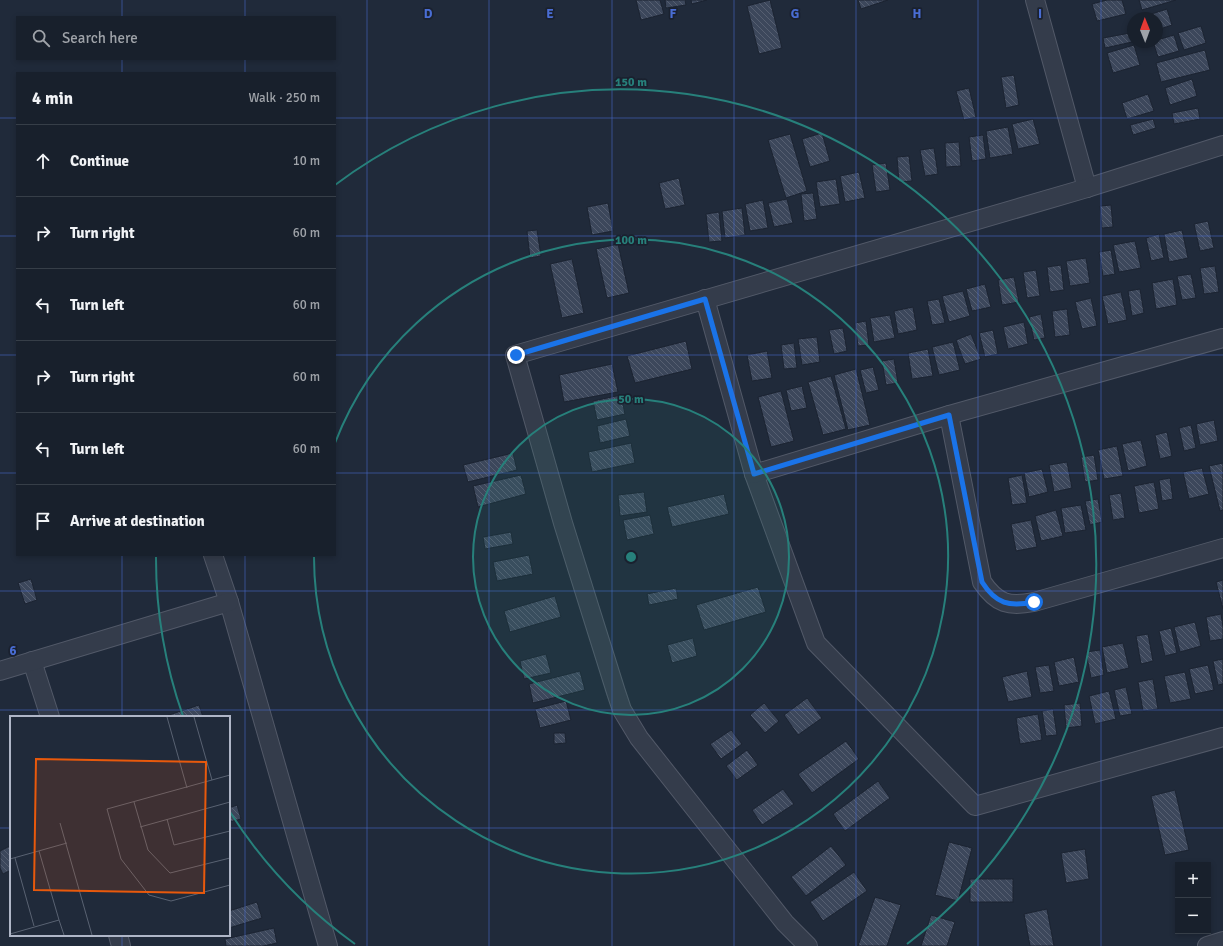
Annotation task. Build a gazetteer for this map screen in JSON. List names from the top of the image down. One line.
{"north":"top","page":{"search":"Search here","heading":["4 min","Walk · 250 m"],"list":[["Continue","10 m"],["Turn right","60 m"],["Turn left","60 m"],["Turn right","60 m"],["Turn left","60 m"],"Arrive at destination"],"map_buttons":["+","−"]},"grid":{"columns":["D","E","F","G","H","I"],"rows":["6"]},"rings":["150 m","100 m","50 m"]}
